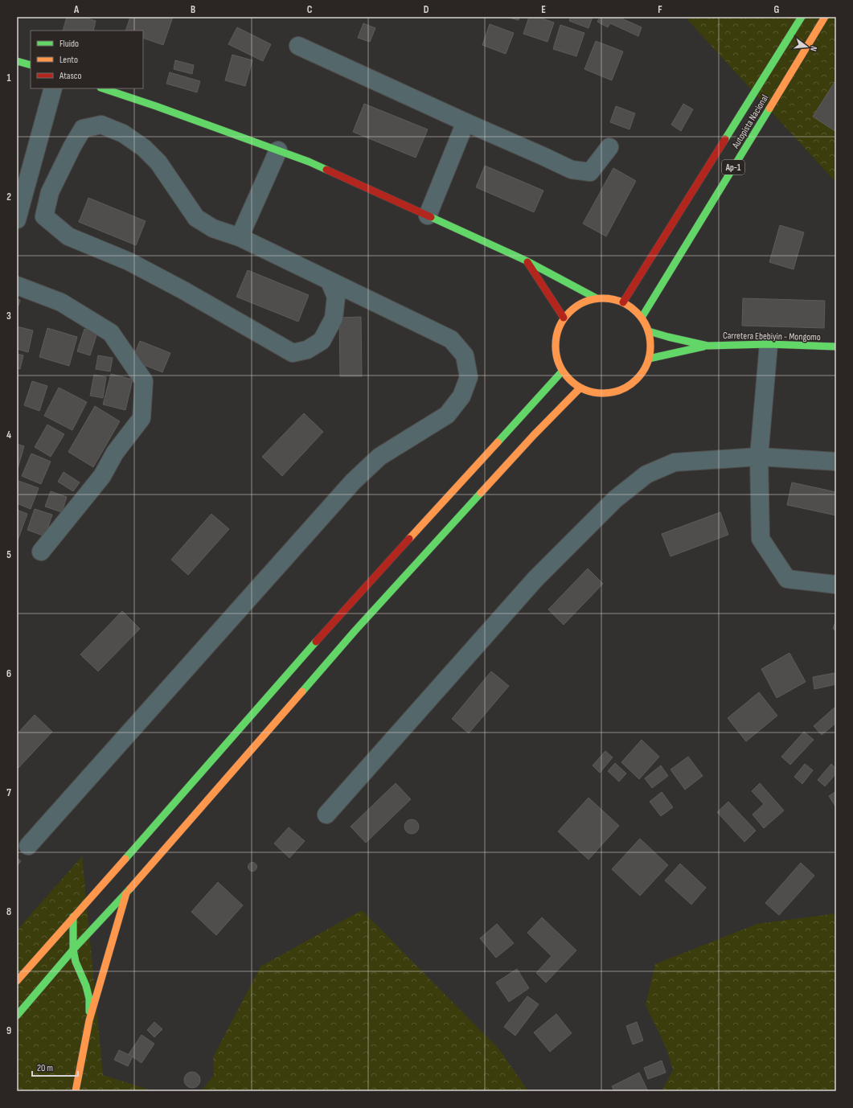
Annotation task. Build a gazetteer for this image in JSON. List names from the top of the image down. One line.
{"streets":{"main road":["Autopista Nacional","Ap-1","Carretera Ebebiyin - Mongomo"]},"crossings":[["Autopista Nacional","Carretera Ebebiyin - Mongomo"]],"legend":["Fluido","Lento","Atasco"],"scale_bar":"20 m","north":"right","grid":{"columns":["A","B","C","D","E","F","G"],"rows":["1","2","3","4","5","6","7","8","9"]}}
